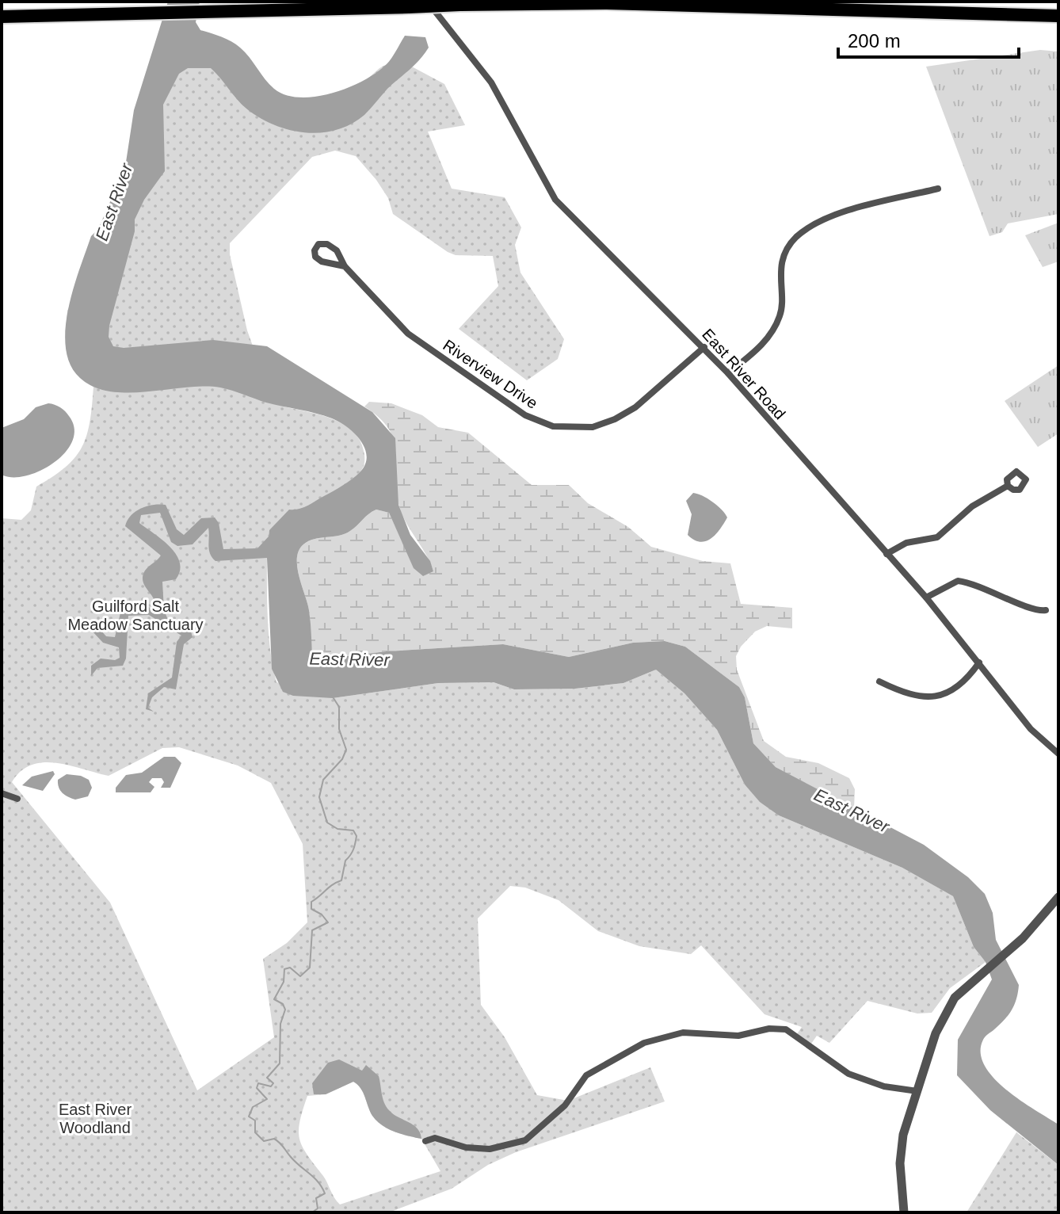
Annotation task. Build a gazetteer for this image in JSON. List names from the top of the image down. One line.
{"streets":{"street":["Riverview Drive","East River Road"]},"crossings":[["Riverview Drive","East River Road"]],"water":["East River"],"parks":["Guilford Salt Meadow Sanctuary","East River Woodland"],"scale_bar":"200 m"}
